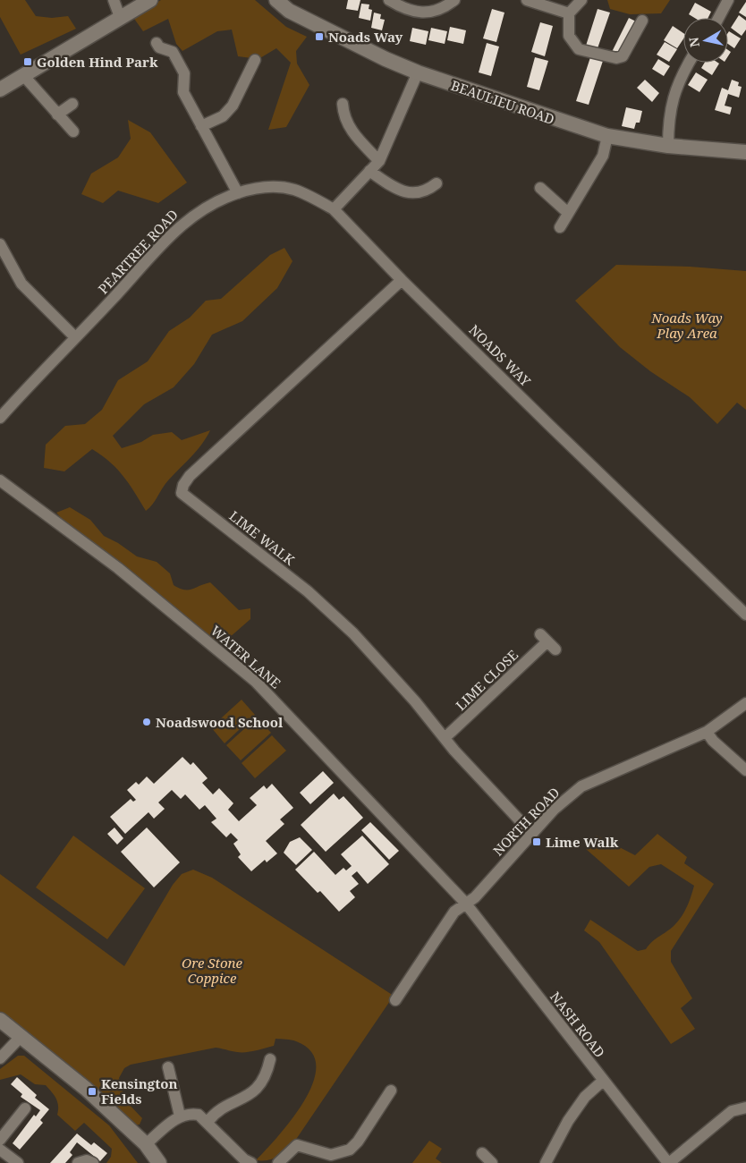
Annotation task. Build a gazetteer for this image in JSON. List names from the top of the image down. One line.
{"streets":{"street":["BEAULIEU ROAD","PEARTREE ROAD","NOADS WAY","LIME WALK","WATER LANE","LIME CLOSE","NORTH ROAD","NASH ROAD"]},"crossings":[["PEARTREE ROAD","NOADS WAY"],["NOADS WAY","LIME WALK"],["LIME WALK","LIME CLOSE"],["LIME WALK","NORTH ROAD"],["WATER LANE","NORTH ROAD"],["WATER LANE","NASH ROAD"],["NORTH ROAD","NASH ROAD"]],"parks":["Noads Way Play Area","Ore Stone Coppice"],"places":{"transit":["Noads Way","Golden Hind Park","Lime Walk","Kensington Fields"],"other":["Noadswood School"]},"north":"left"}
